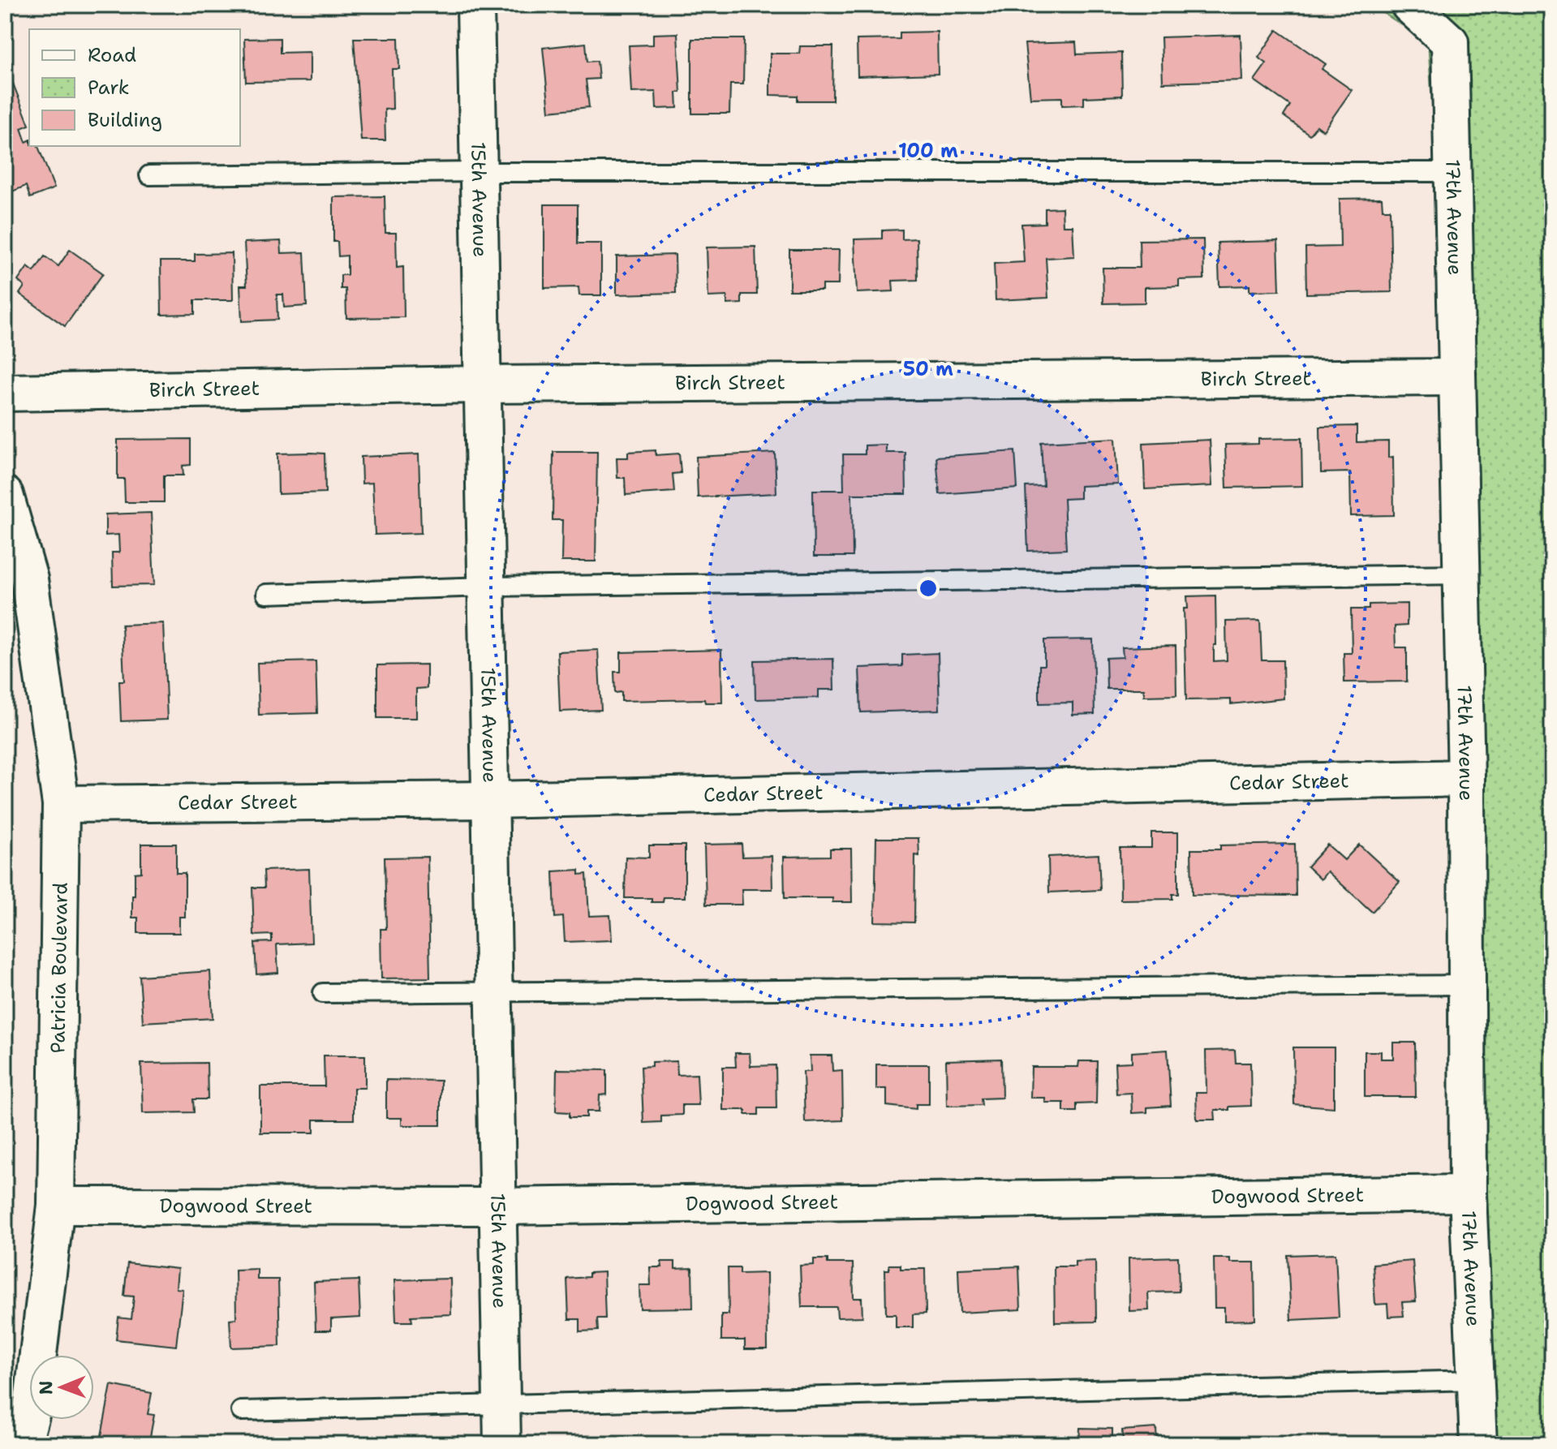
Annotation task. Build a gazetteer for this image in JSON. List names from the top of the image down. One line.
{"streets":{"street":["15th Avenue","17th Avenue","Birch Street","Cedar Street","Patricia Boulevard","Dogwood Street"]},"crossings":[["15th Avenue","Birch Street"],["15th Avenue","Cedar Street"],["15th Avenue","Dogwood Street"],["17th Avenue","Birch Street"],["17th Avenue","Cedar Street"],["17th Avenue","Dogwood Street"],["Cedar Street","Patricia Boulevard"],["Patricia Boulevard","Dogwood Street"]],"legend":["Road","Park","Building"],"north":"left","rings":["100 m","50 m"]}
